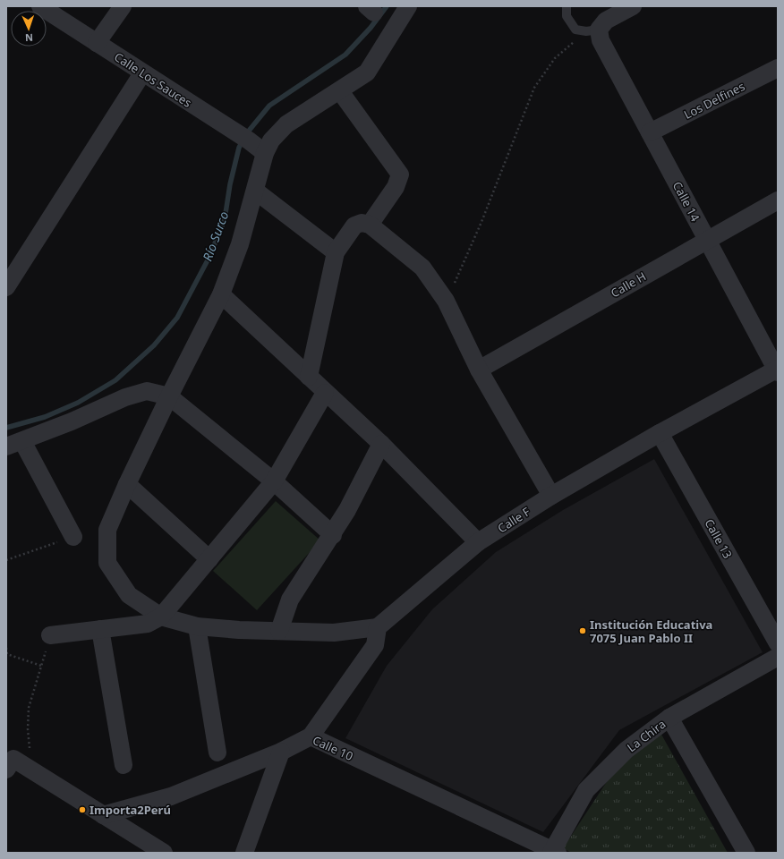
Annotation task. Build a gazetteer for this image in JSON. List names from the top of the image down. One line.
{"streets":{"street":["Calle Los Sauces","Los Delfines","Calle 14","Calle H","Calle F","Calle 13","La Chira","Calle 10"]},"crossings":[["Los Delfines","Calle 14"],["Calle 14","Calle H"],["Calle 14","Calle F"],["Calle F","Calle 13"],["La Chira","Calle 10"]],"water":["Río Surco"],"places":["Institución Educativa 7075 Juan Pablo II","Importa2Perú"],"north":"bottom"}
